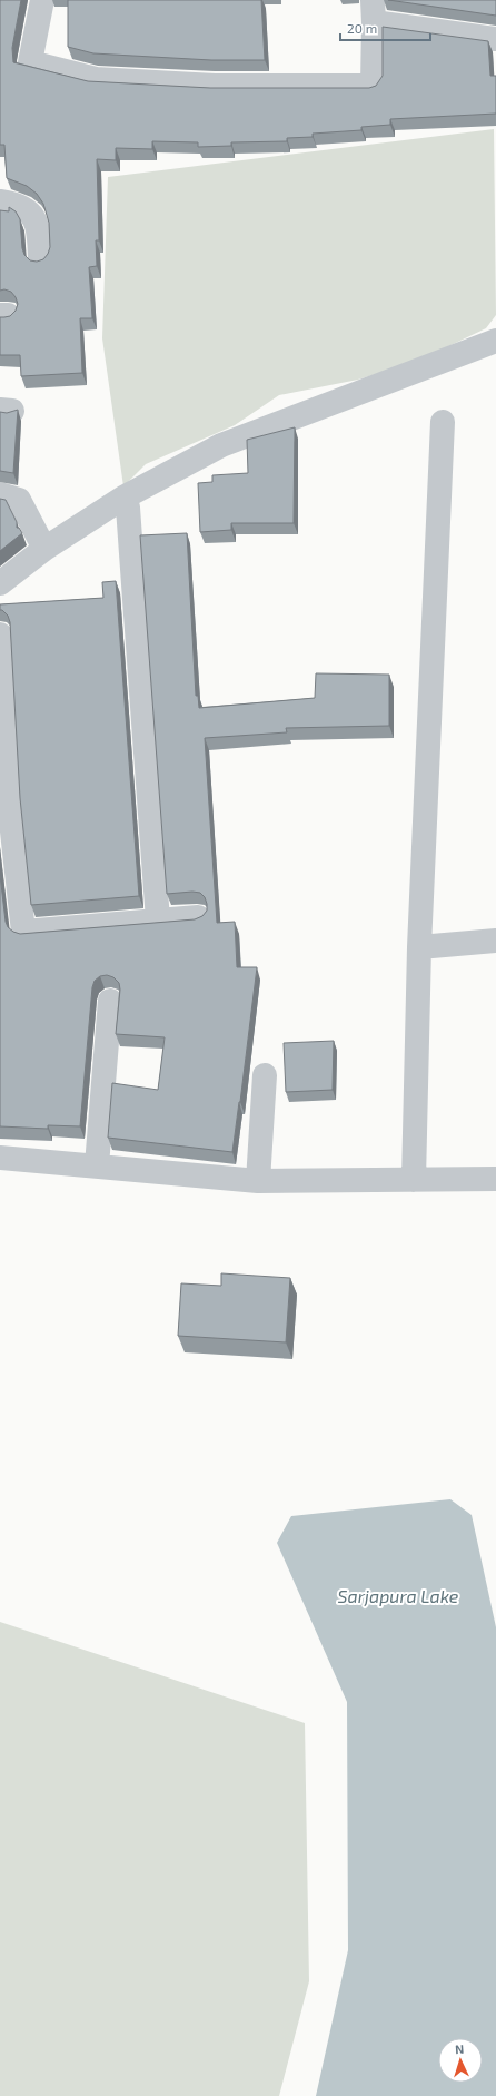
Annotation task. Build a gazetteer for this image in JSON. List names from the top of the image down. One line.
{"water":["Sarjapura Lake"],"scale_bar":"20 m","north":"top"}
